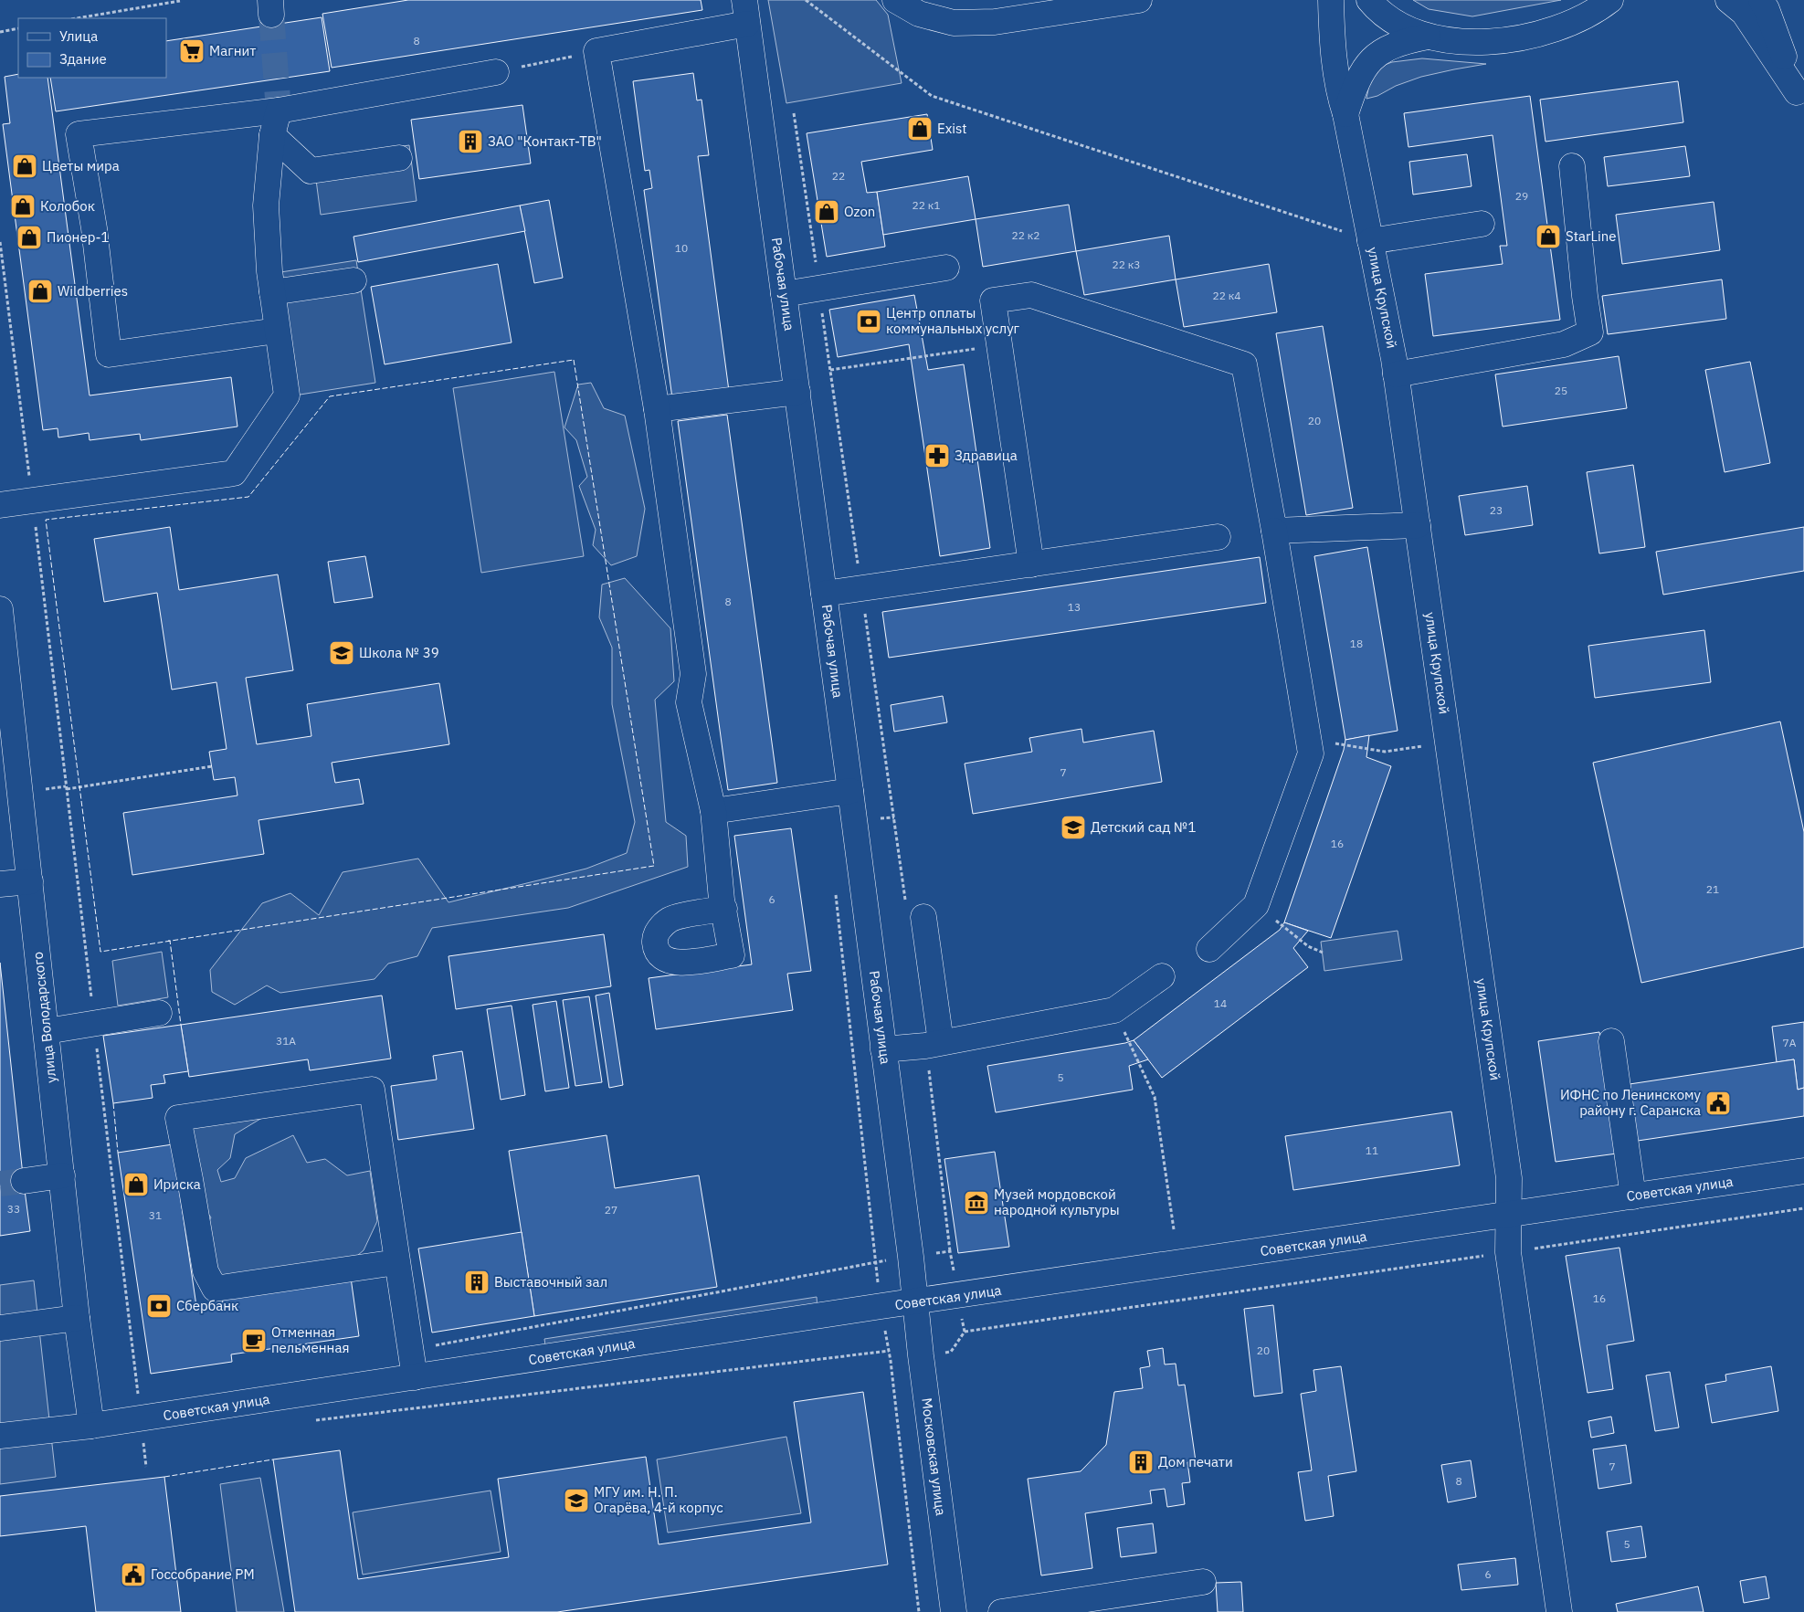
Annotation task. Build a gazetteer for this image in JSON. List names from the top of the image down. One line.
{"streets":{"street":["Рабочая улица","улица Крупской","улица Володарского","Советская улица","Московская улица"]},"crossings":[["Рабочая улица","Советская улица"],["Рабочая улица","Московская улица"],["улица Крупской","Советская улица"],["улица Володарского","Советская улица"],["Советская улица","Московская улица"]],"places":{"supermarket":["Магнит"],"shop":["Exist","Цветы мира","Колобок","Ozon","StarLine","Пионер-1","Wildberries","Ириска"],"building":["ЗАО \"Контакт-ТВ\"","Выставочный зал","Дом печати"],"bank":["Центр оплаты коммунальных услуг","Сбербанк"],"pharmacy":["Здравица"],"school or university":["Школа № 39","Детский сад №1","МГУ им. Н. П. Огарёва, 4-й корпус"],"public building":["ИФНС по Ленинскому району г. Саранска","Госсобрание РМ"],"museum":["Музей мордовской народной культуры"],"cafe":["Отменная пельменная"]},"house_numbers":["8","22","29","22 к1","22 к2","10","22 к3","22 к4","25","20","23","8","13","18","7","16","21","6","14","31А","7А","5","11","33","27","31","16","20","7","8","5","6"],"legend":["Улица","Здание"]}
